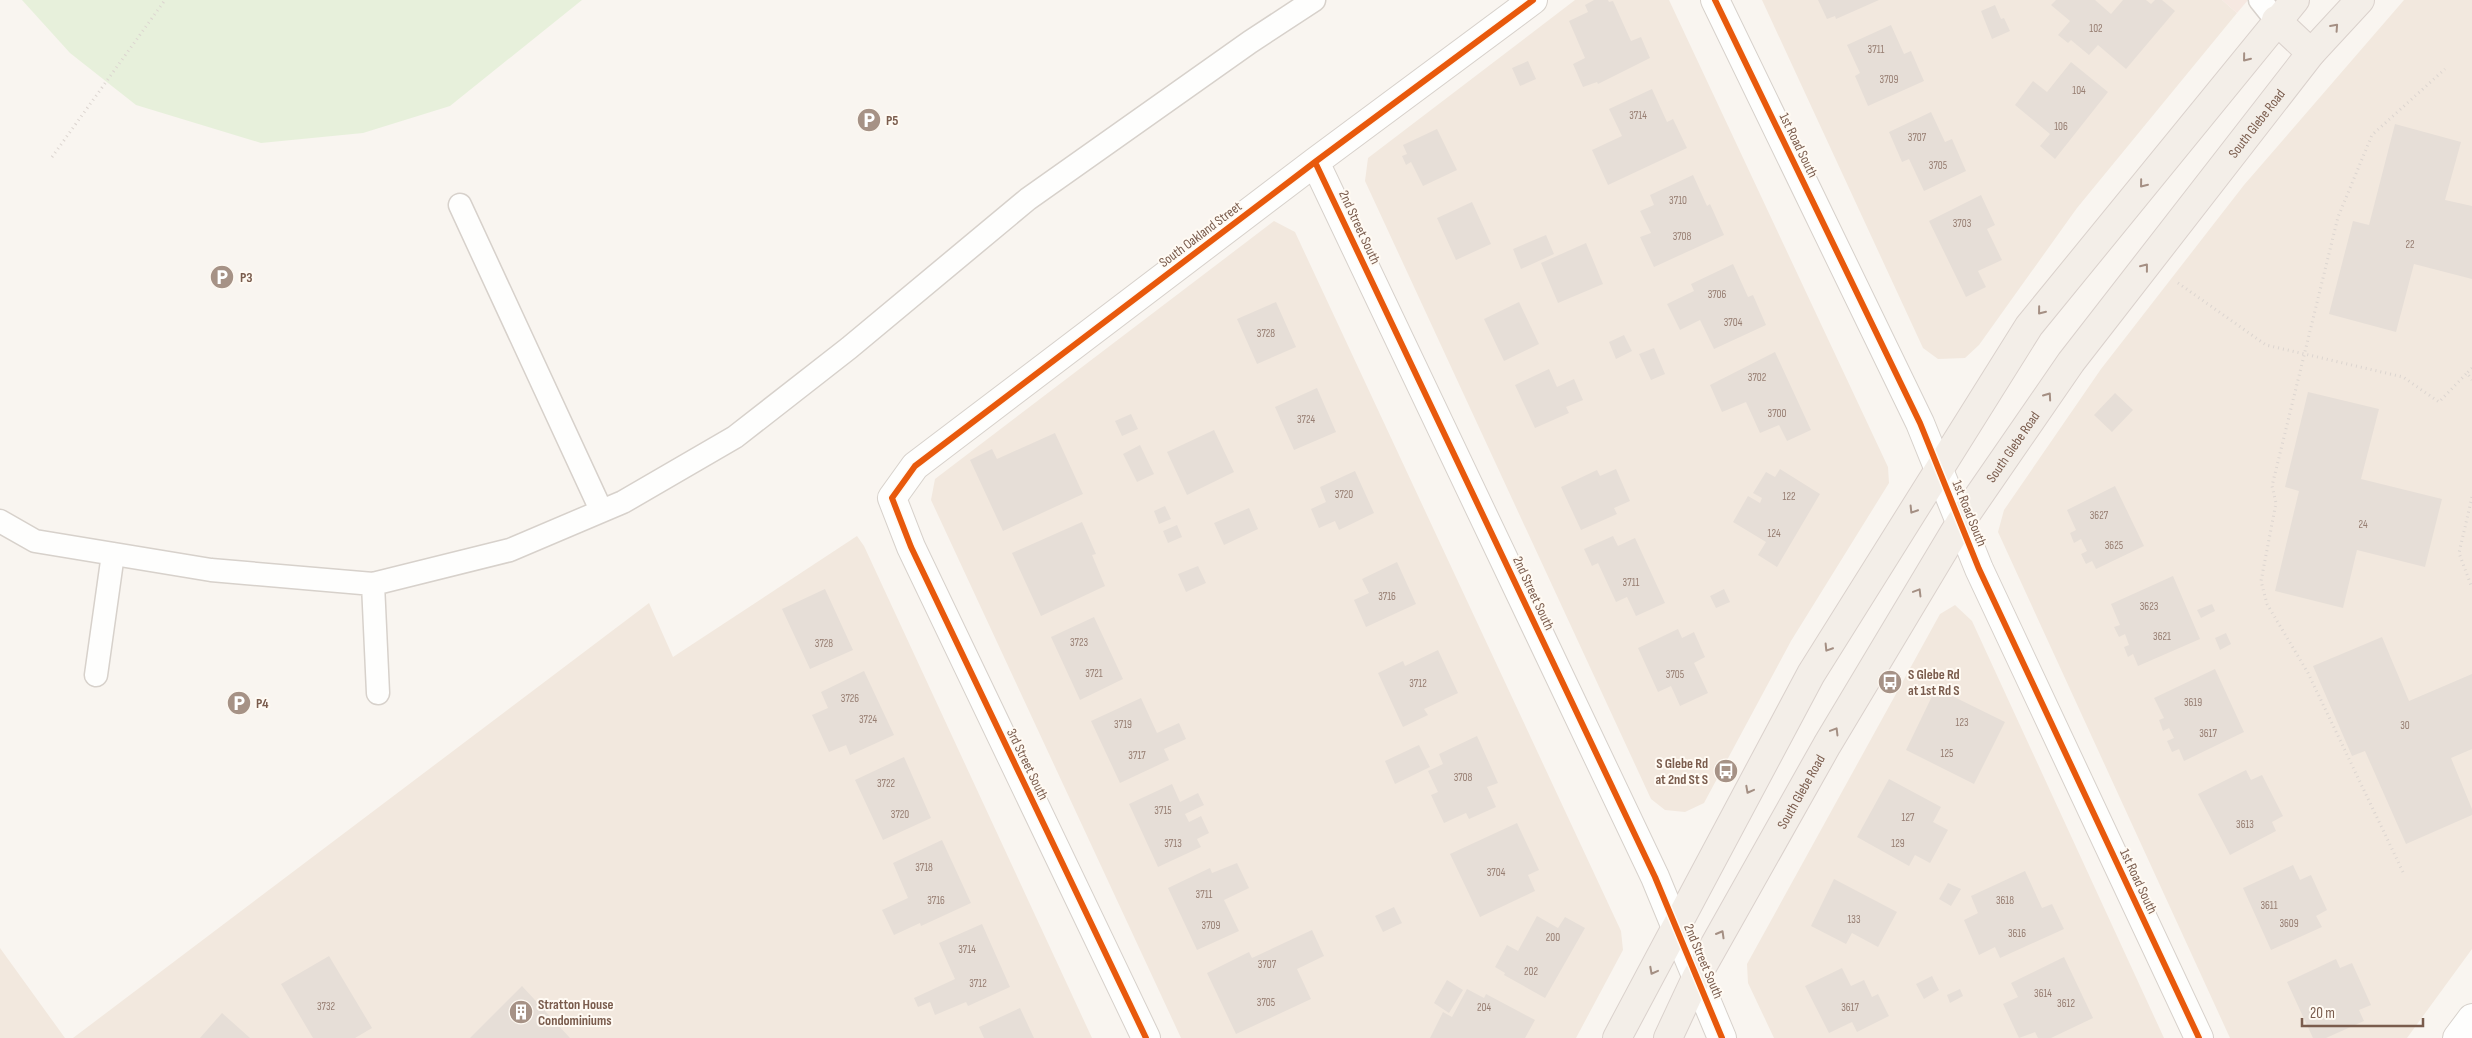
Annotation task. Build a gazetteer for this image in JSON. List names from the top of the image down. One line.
{"streets":{"main road":["South Glebe Road"],"street":["1st Road South","2nd Street South","South Oakland Street","3rd Street South"]},"crossings":[["South Glebe Road","1st Road South"],["South Glebe Road","2nd Street South"],["2nd Street South","South Oakland Street"],["South Oakland Street","3rd Street South"]],"places":{"parking":["P5","P3","P4"],"bus stop":["S Glebe Rd at 1st Rd S","S Glebe Rd at 2nd St S"],"building":["Stratton House Condominiums"]},"house_numbers":["102","3711","3709","104","3714","106","3707","3705","3710","3703","3708","22","3706","3704","3728","3702","3700","3724","3720","122","3627","24","124","3625","3711","3716","3623","3621","3723","3728","3721","3705","3712","3726","3619","3724","123","3719","30","3617","125","3717","3708","3722","3715","3720","127","3613","3713","129","3718","3704","3711","3716","3618","3611","133","3609","3709","3616","200","3714","3707","202","3712","3614","3705","3612","3732","204","3617"],"scale_bar":"20 m"}
